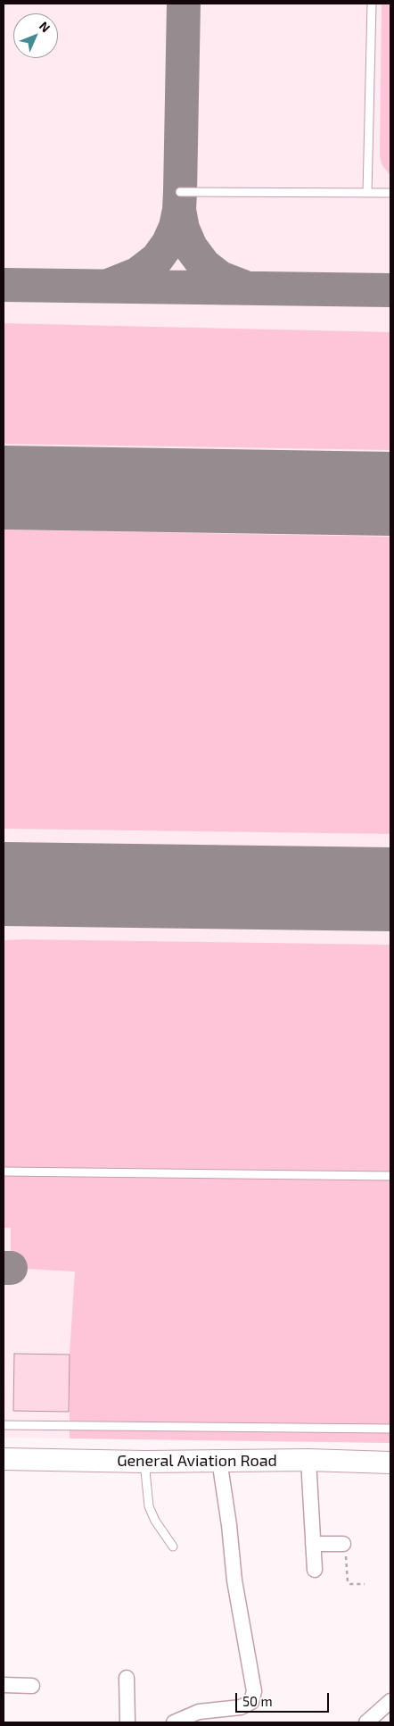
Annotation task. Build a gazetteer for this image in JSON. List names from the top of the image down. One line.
{"streets":{"main road":["General Aviation Road"]},"scale_bar":"50 m","north":"top right"}
